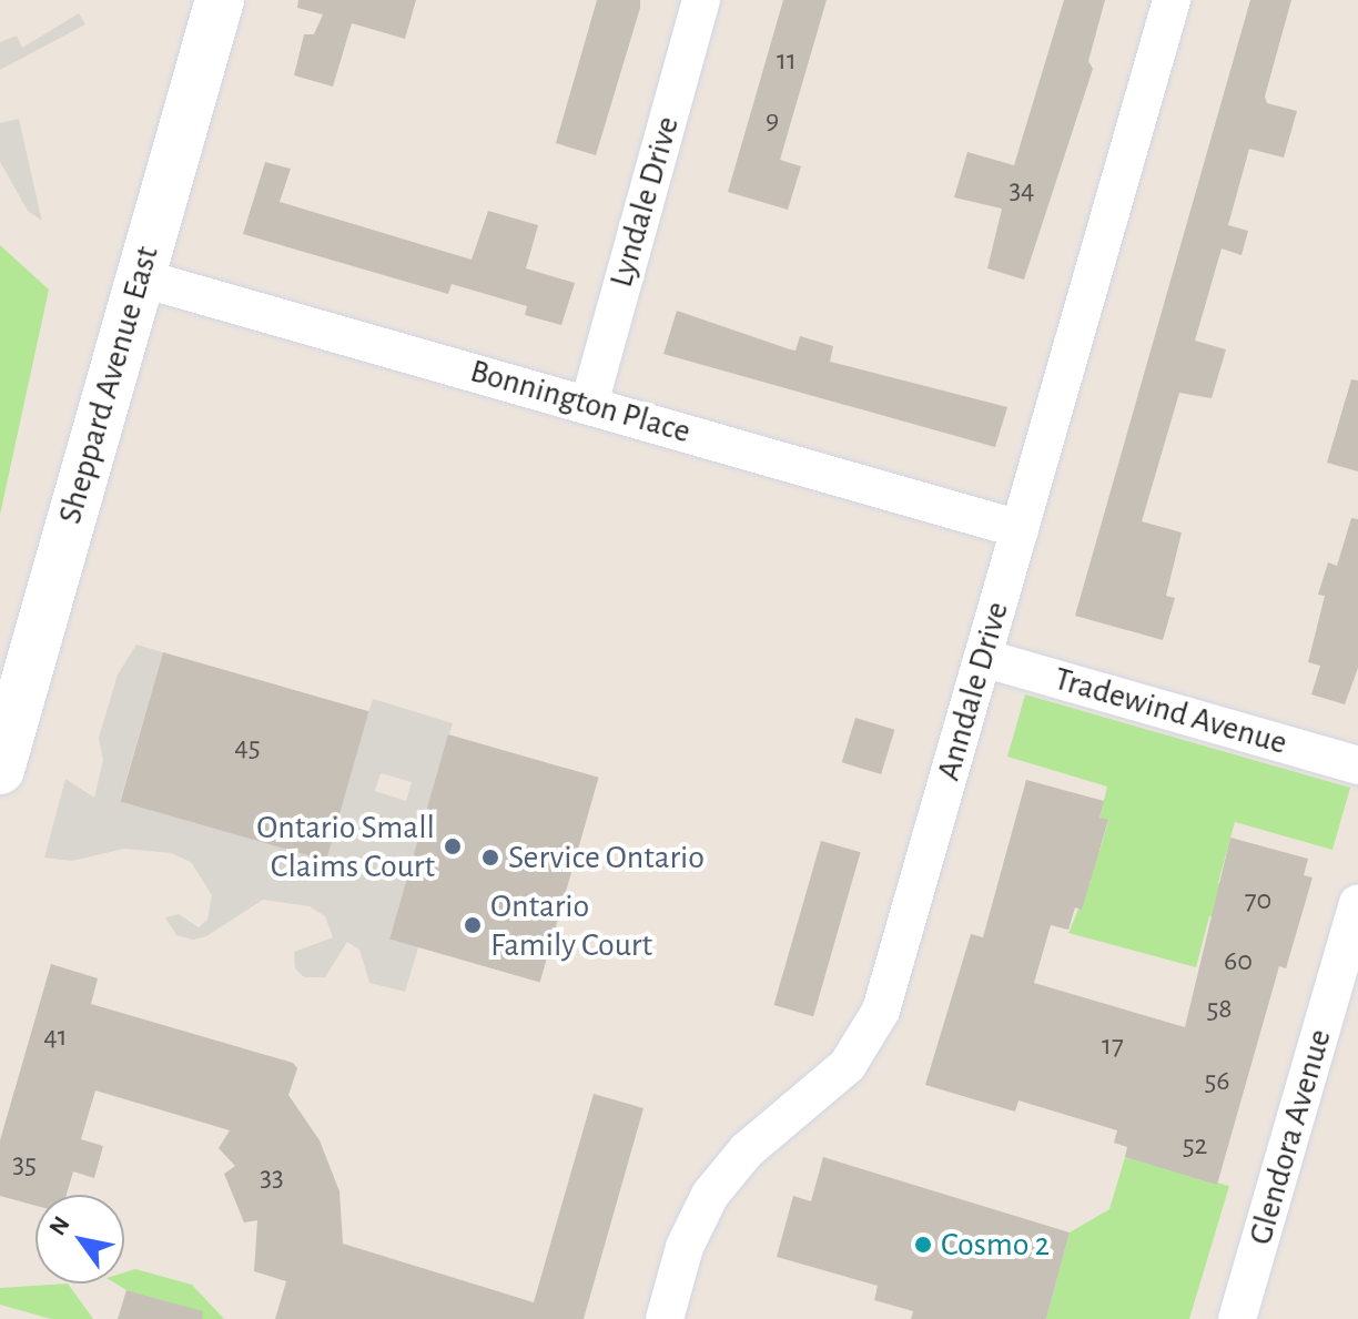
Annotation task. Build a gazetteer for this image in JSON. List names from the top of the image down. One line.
{"streets":{"main road":["Sheppard Avenue East"],"street":["Lyndale Drive","Bonnington Place","Anndale Drive","Tradewind Avenue","Glendora Avenue"]},"crossings":[["Lyndale Drive","Bonnington Place"],["Sheppard Avenue East","Bonnington Place"],["Bonnington Place","Anndale Drive"],["Anndale Drive","Tradewind Avenue"]],"places":["Ontario Small Claims Court","Service Ontario","Ontario Family Court","Cosmo 2"],"house_numbers":["11","9","34","45","70","60","58","41","17","56","52","35","33"],"north":"top left"}
